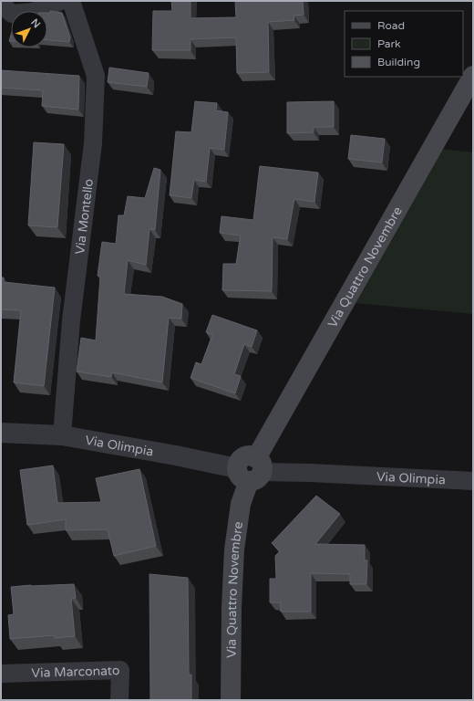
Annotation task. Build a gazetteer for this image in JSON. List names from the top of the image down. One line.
{"streets":{"main road":["Via Quattro Novembre"],"street":["Via Montello","Via Olimpia","Via Marconato"]},"crossings":[["Via Montello","Via Olimpia"],["Via Quattro Novembre","Via Olimpia"]],"legend":["Road","Park","Building"],"north":"top right"}
